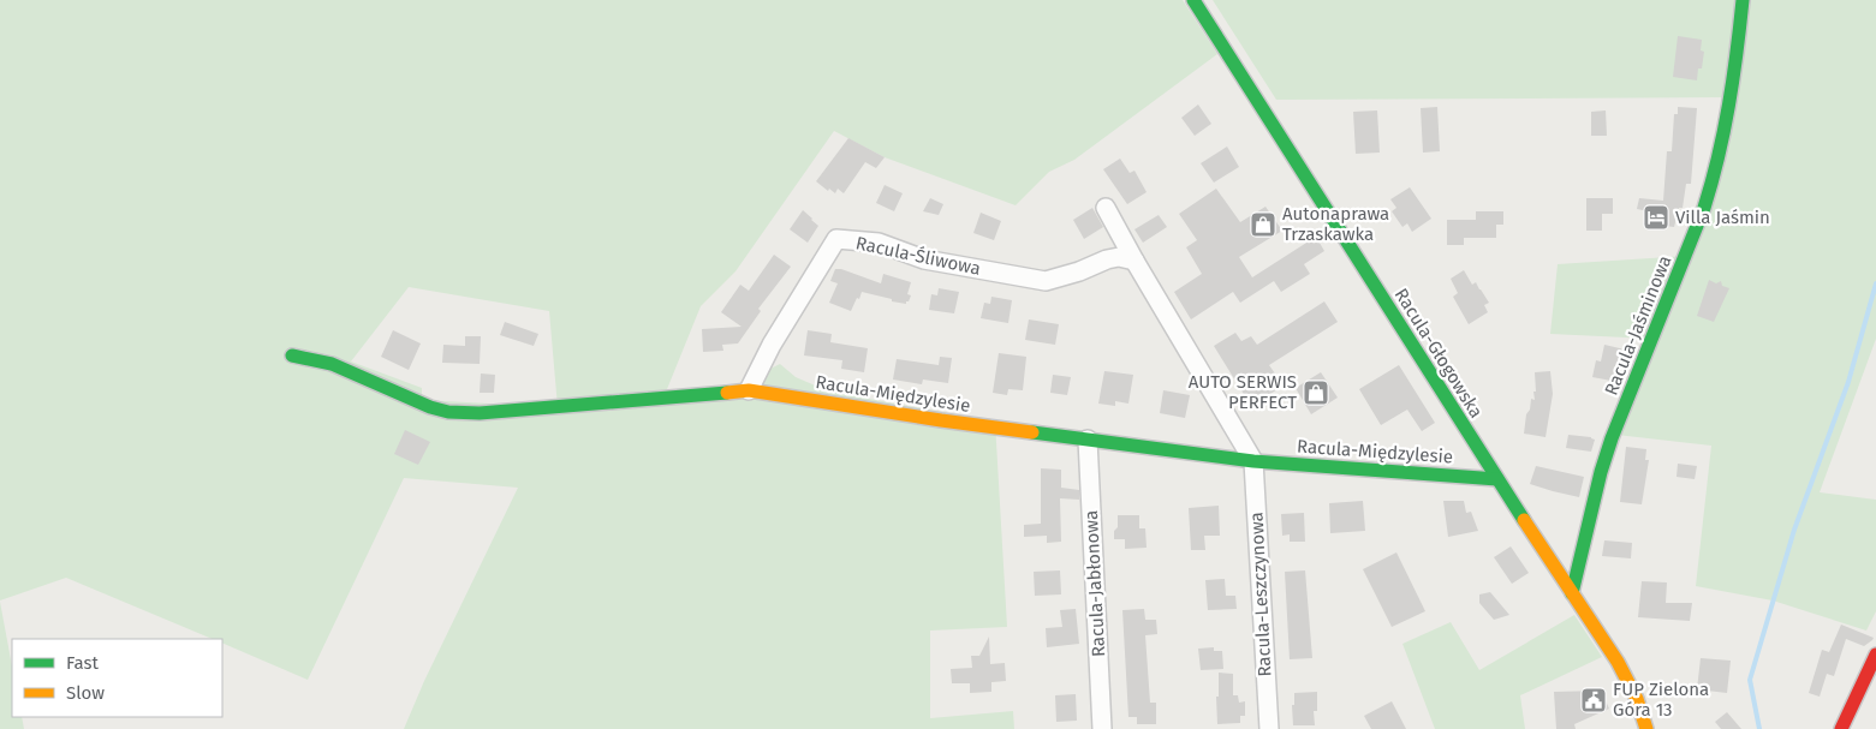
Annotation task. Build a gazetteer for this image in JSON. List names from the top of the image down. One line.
{"streets":{"street":["Racula-Śliwowa","Racula-Jaśminowa","Racula-Głogowska","Racula-Międzylesie","Racula-Jabłonowa","Racula-Leszczynowa"]},"crossings":[["Racula-Śliwowa","Racula-Międzylesie"],["Racula-Jaśminowa","Racula-Głogowska"],["Racula-Głogowska","Racula-Międzylesie"],["Racula-Międzylesie","Racula-Jabłonowa"],["Racula-Międzylesie","Racula-Leszczynowa"]],"places":{"hotel":["Villa Jaśmin"],"shop":["Autonaprawa Trzaskawka","AUTO SERWIS PERFECT"],"public building":["FUP Zielona Góra 13"]},"legend":["Fast","Slow"]}
